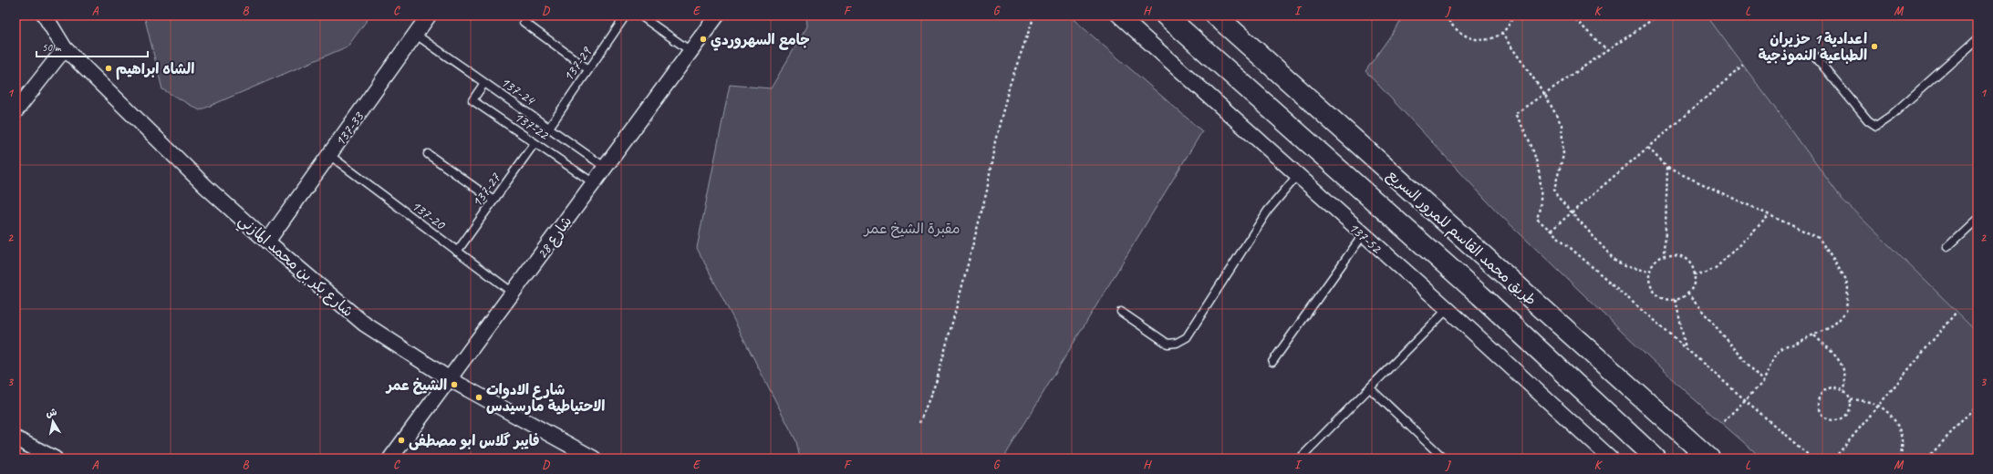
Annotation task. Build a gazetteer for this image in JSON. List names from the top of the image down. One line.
{"streets":{"highway":["طريق محمد القاسم للمرور السريع"],"street":["137-33","شارع 28","137-52","شارع بكر بن محمد المازني"],"lane":["137-29","137-24","137-22","137-27","137-20"]},"crossings":[["137-29","137-24"],["137-24","137-22"],["137-24","137-33"],["137-24","شارع 28"],["137-22","137-27"],["137-22","شارع 28"],["137-33","137-20"],["137-33","شارع بكر بن محمد المازني"],["137-27","137-20"],["137-20","شارع 28"],["شارع 28","شارع بكر بن محمد المازني"]],"parks":["مقبرة الشيخ عمر"],"places":["جامع السهروردي","اعدادية 1 حزيران الطباعية النموذجية","الشاه ابراهيم","الشيخ عمر","شارع الادوات الاحتياطية مارسيدس","فايبر گلاس ابو مصطفى"],"scale_bar":"50 m","north":"top","grid":{"columns":["A","B","C","D","E","F","G","H","I","J","K","L","M"],"rows":["1","2","3"]}}
